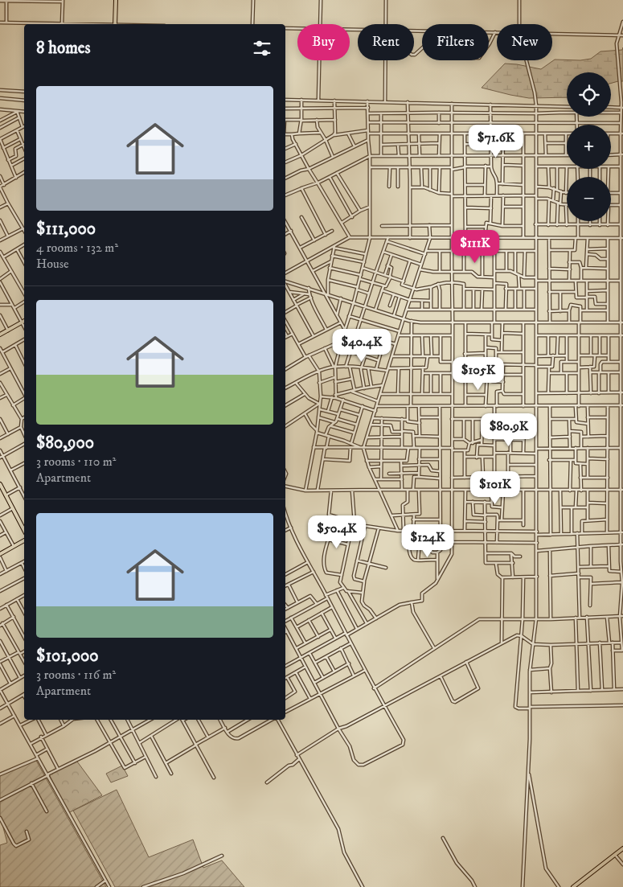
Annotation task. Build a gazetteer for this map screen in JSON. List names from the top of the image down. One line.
{"page":{"chip":["Buy","Rent","Filters","New"],"heading":"8 homes","map_buttons":["+","−"],"list":[{"name":"$111,000","note":"4 rooms · 132 m² · House"},{"name":"$80,900","note":"3 rooms · 110 m² · Apartment"},{"name":"$101,000","note":"3 rooms · 116 m² · Apartment"}],"price":["$71.6K","$111K","$40.4K","$105K","$80.9K","$101K","$50.4K","$124K"]}}
